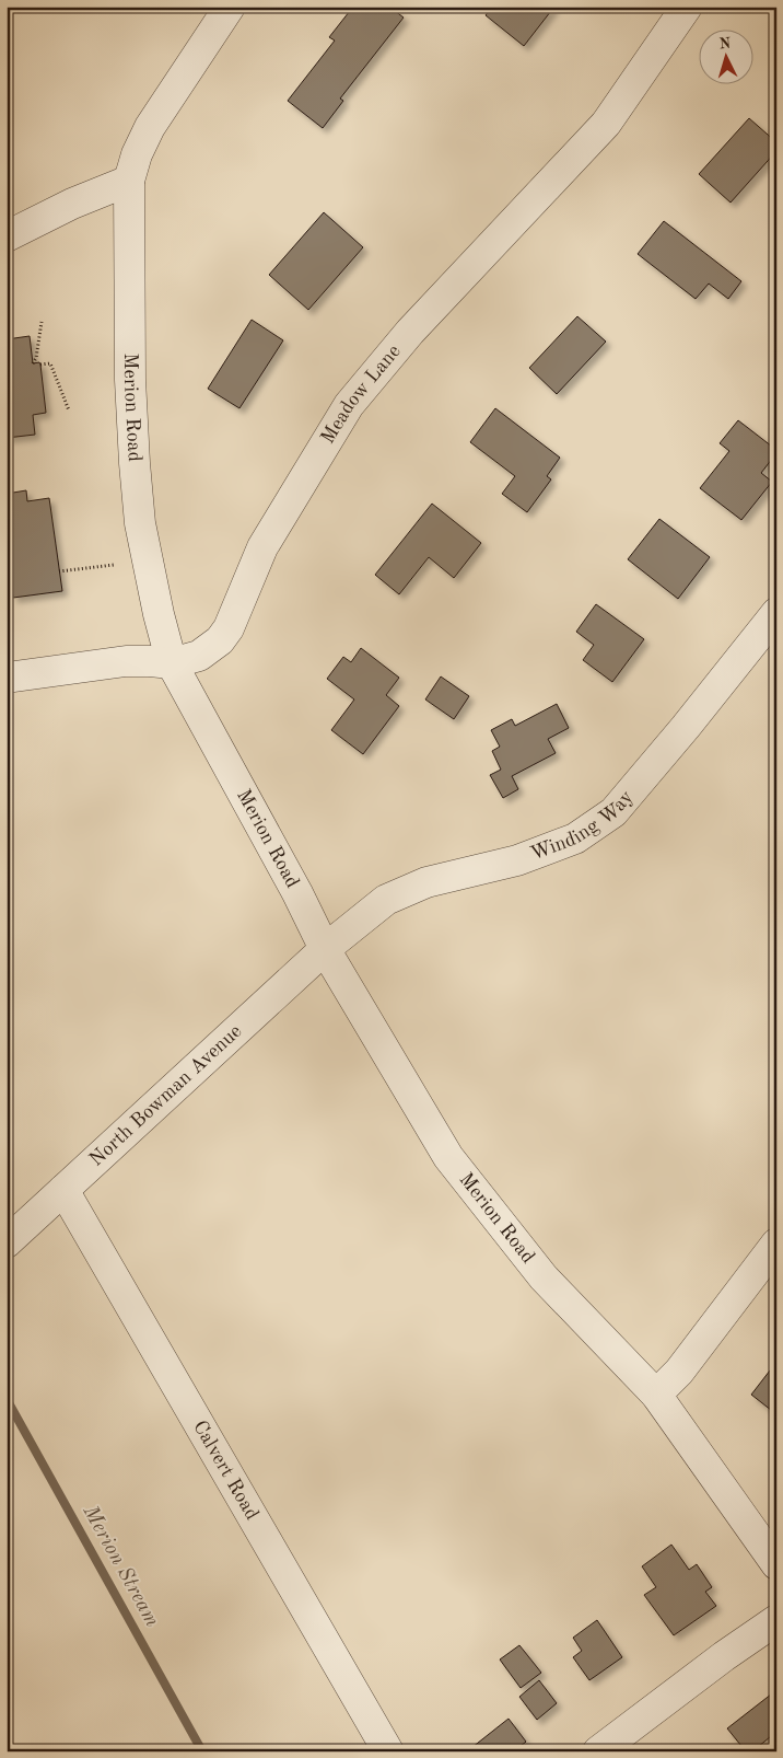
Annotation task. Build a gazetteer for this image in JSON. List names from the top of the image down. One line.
{"streets":{"street":["Meadow Lane","Merion Road","Winding Way","North Bowman Avenue","Calvert Road"]},"crossings":[["Meadow Lane","Merion Road"],["Merion Road","Winding Way"],["Merion Road","North Bowman Avenue"],["Winding Way","North Bowman Avenue"],["North Bowman Avenue","Calvert Road"]],"water":["Merion Stream"],"north":"top"}
